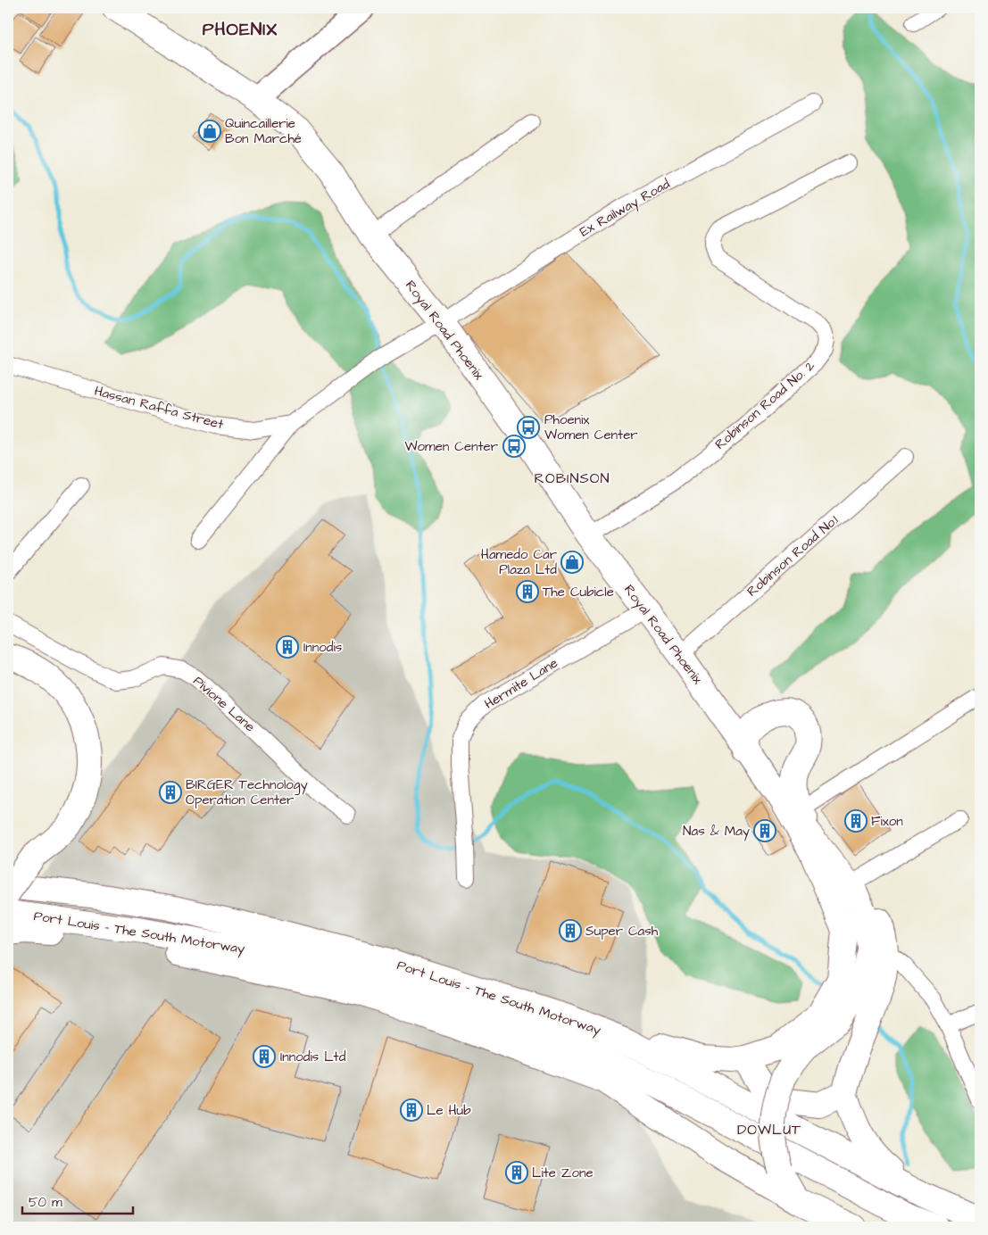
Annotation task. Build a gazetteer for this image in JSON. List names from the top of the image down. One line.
{"streets":{"main road":["Royal Road Phoenix","Port Louis – The South Motorway"],"street":["Ex Railway Road","Robinson Road No. 2","Hassan Raffa Street","Robinson Road No.1","Hermite Lane","Pivione Lane"]},"crossings":[["Ex Railway Road","Royal Road Phoenix"],["Ex Railway Road","Hassan Raffa Street"],["Royal Road Phoenix","Robinson Road No. 2"],["Royal Road Phoenix","Hassan Raffa Street"],["Royal Road Phoenix","Robinson Road No.1"],["Royal Road Phoenix","Hermite Lane"]],"districts":["PHOENIX","ROBINSON","DOWLUT"],"places":{"shop":["Quincaillerie Bon Marché","Hamedo Car Plaza Ltd"],"bus stop":["Phoenix Women Center","Women Center"],"building":["The Cubicle","Innodis","BIRGER Technology Operation Center","Fixon","Nas & May","Super Cash","Innodis Ltd","Le Hub","Lite Zone"]},"scale_bar":"50 m"}
